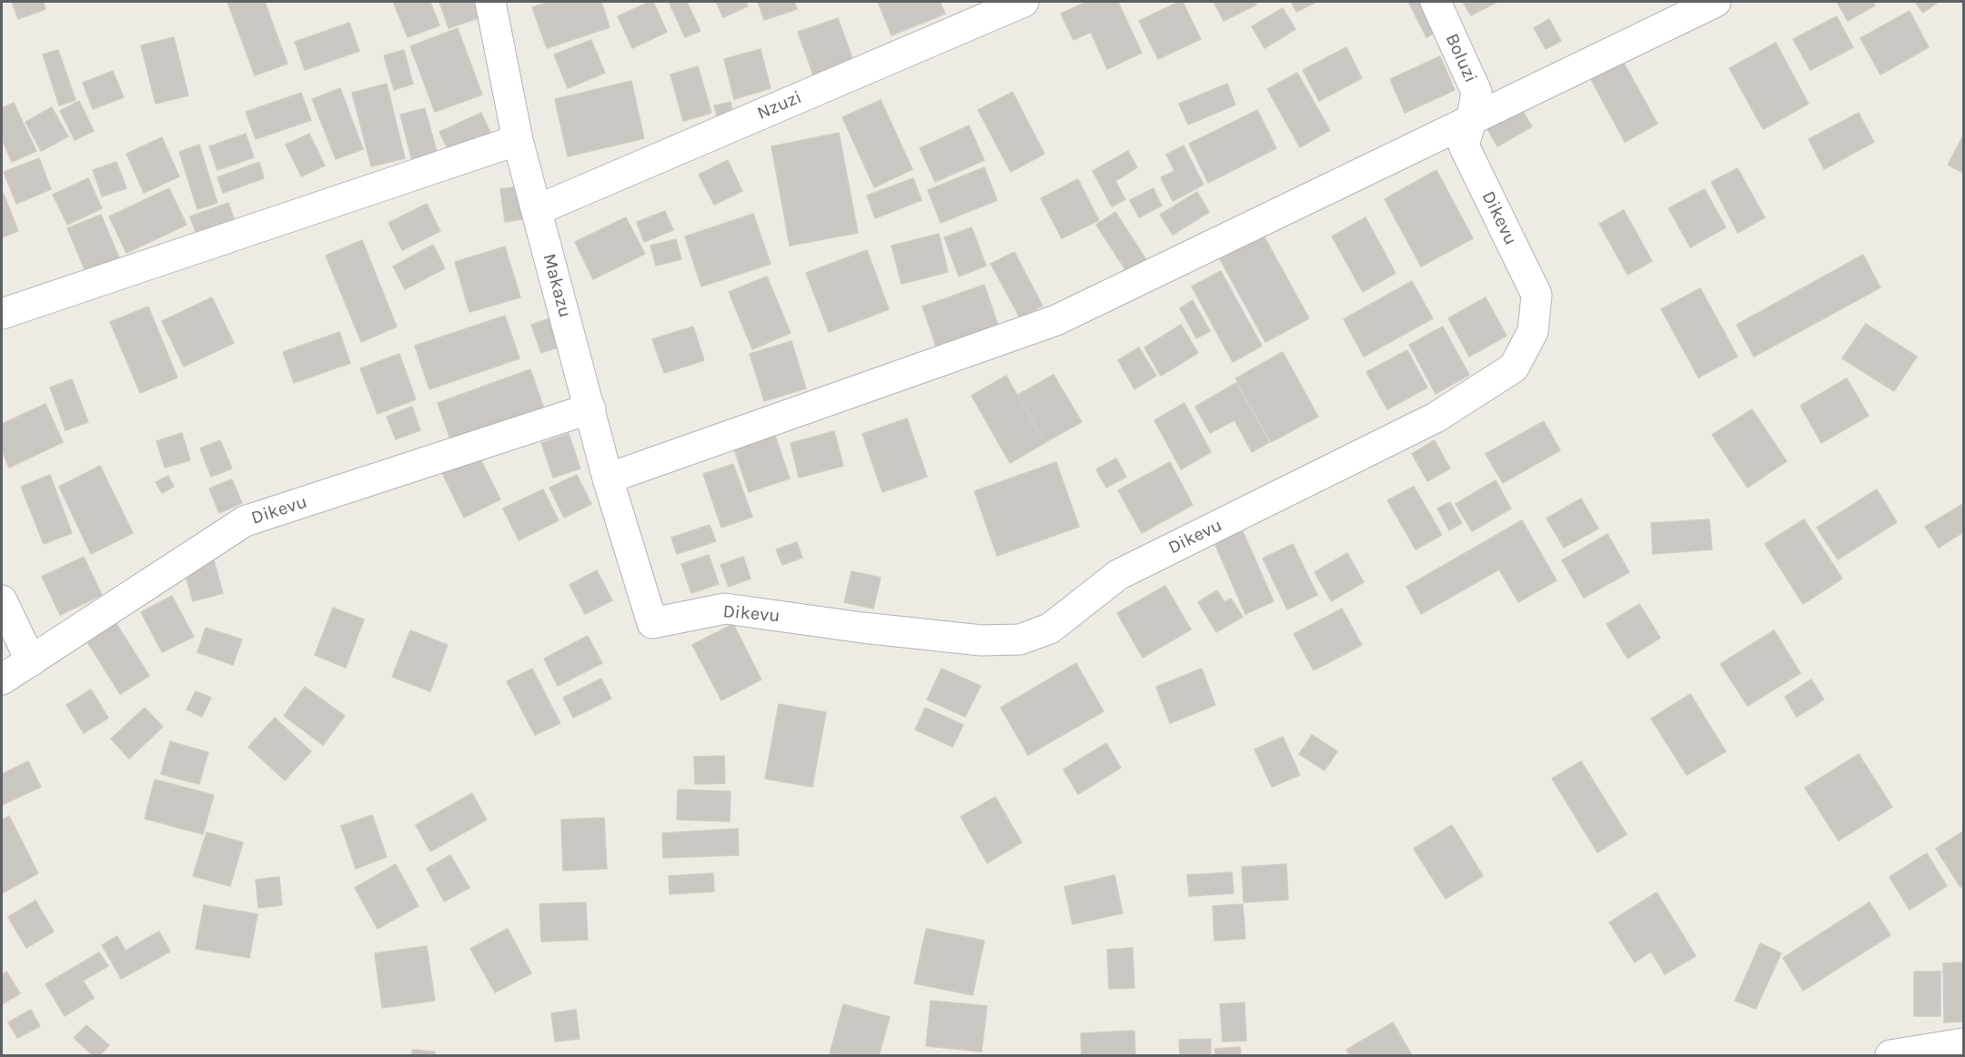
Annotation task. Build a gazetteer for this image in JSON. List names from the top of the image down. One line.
{"streets":{"street":["Boluzi","Nzuzi","Dikevu","Makazu"]},"crossings":[["Boluzi","Dikevu"],["Nzuzi","Makazu"],["Dikevu","Makazu"]]}
